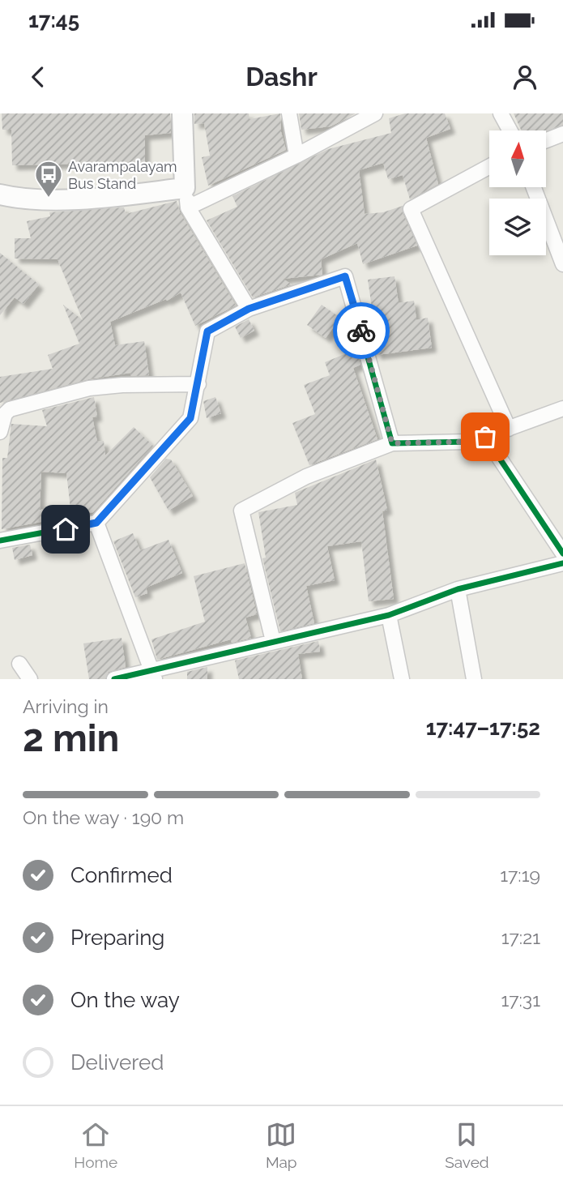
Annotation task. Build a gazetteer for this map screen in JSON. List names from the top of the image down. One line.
{"places":{"bus stop":["Avarampalayam Bus Stand"]},"north":"top","page":{"status":"17:45","header":"Dashr","heading":["2 min","Arriving in","17:47–17:52"],"bar":"On the way · 190 m","list":[["Confirmed","17:19"],["Preparing","17:21"],["On the way","17:31"],"Delivered"],"tabs":["Home","Map","Saved"]}}
